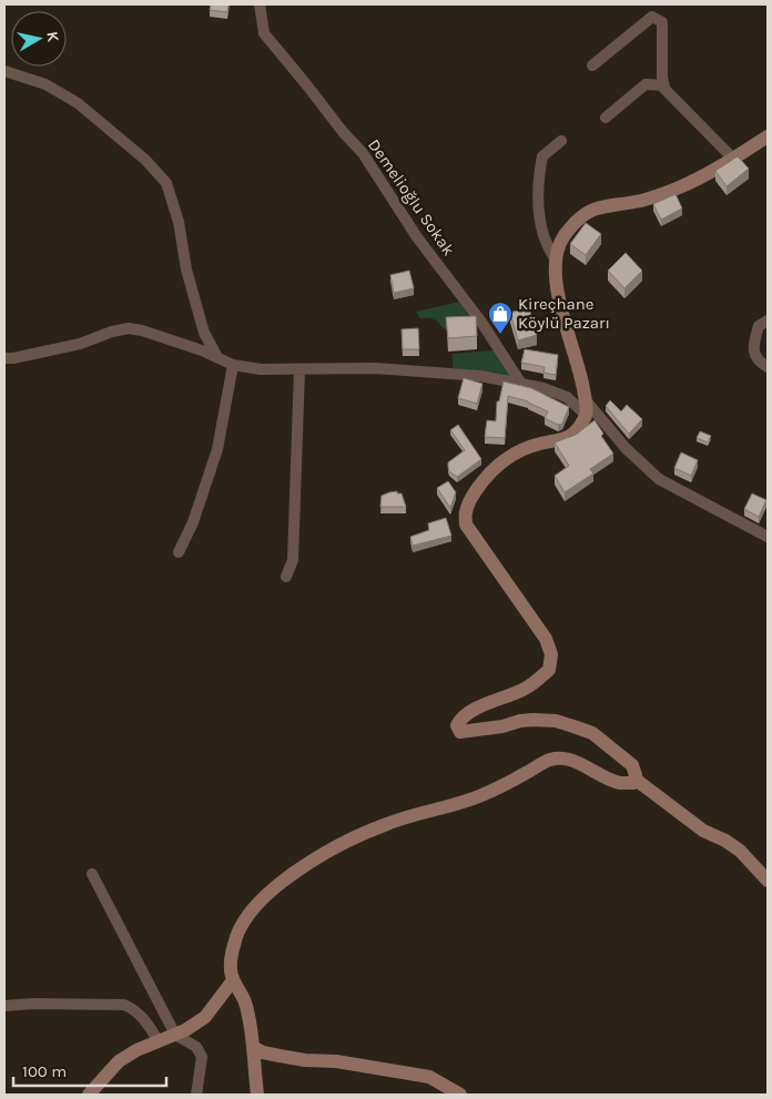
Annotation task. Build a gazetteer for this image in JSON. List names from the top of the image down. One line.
{"streets":{"street":["Demelioğlu Sokak"]},"places":{"shop":["Kireçhane Köylü Pazarı"]},"scale_bar":"100 m","north":"right"}
